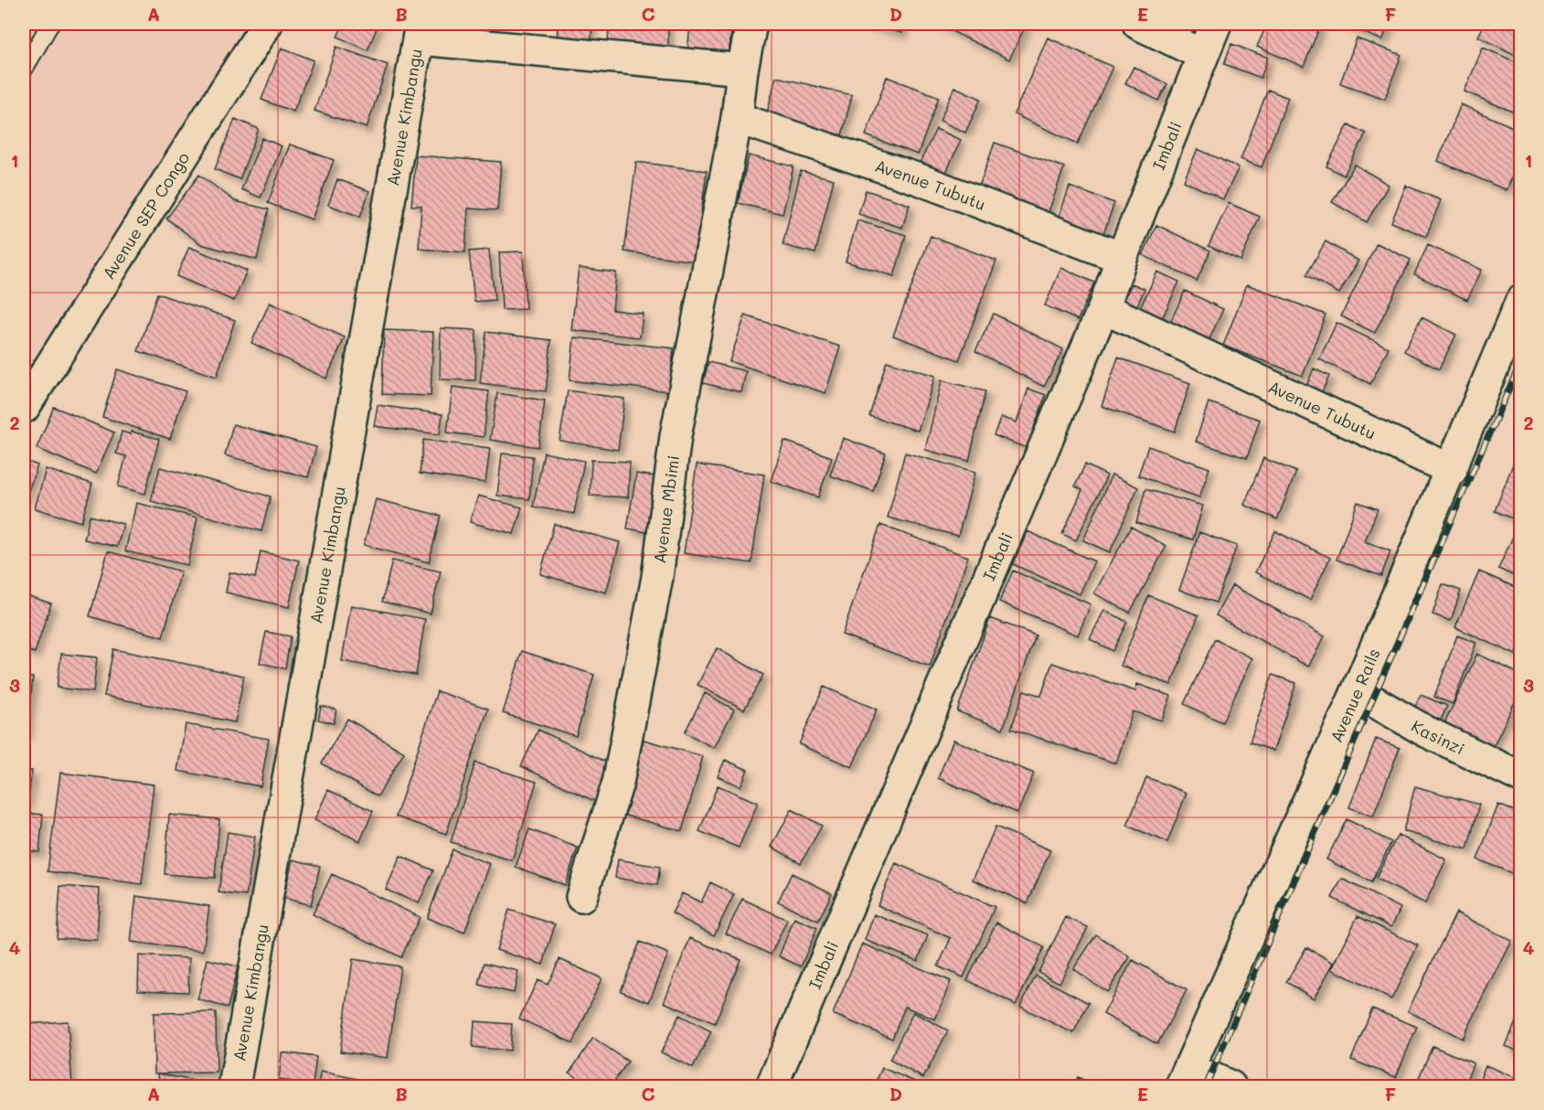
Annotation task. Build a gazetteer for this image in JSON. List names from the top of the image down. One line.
{"streets":{"street":["Avenue Kimbangu","Imbali","Avenue Tubutu","Avenue SEP Congo","Avenue Mbimi","Avenue Rails","Kasinzi"]},"crossings":[["Imbali","Avenue Tubutu"],["Avenue Tubutu","Avenue Mbimi"],["Avenue Tubutu","Avenue Rails"],["Avenue Rails","Kasinzi"]],"grid":{"columns":["A","B","C","D","E","F"],"rows":["1","2","3","4"]}}
